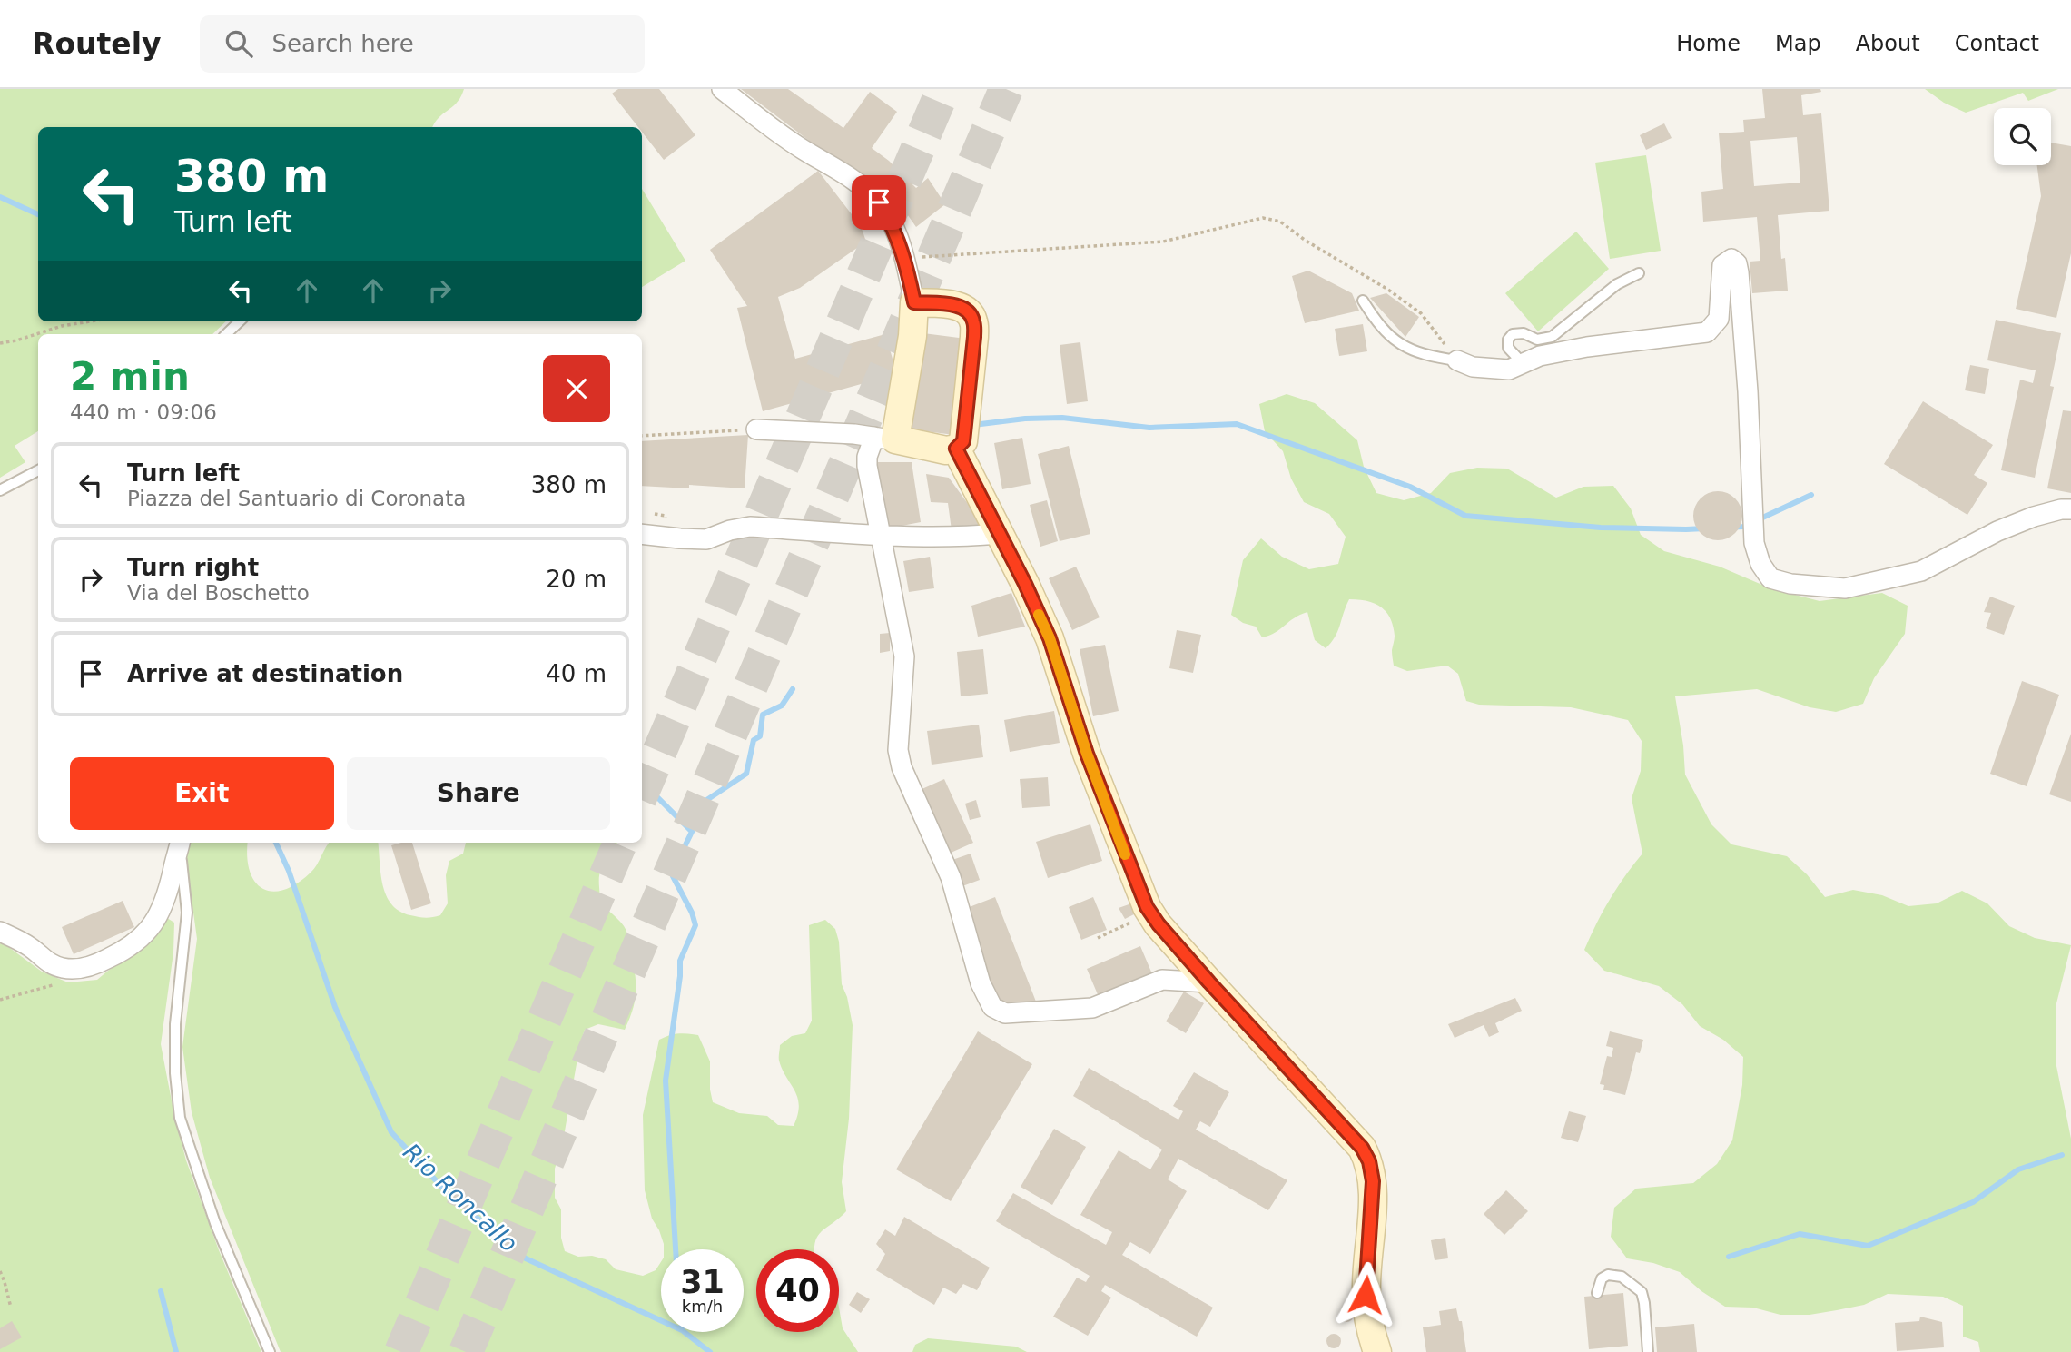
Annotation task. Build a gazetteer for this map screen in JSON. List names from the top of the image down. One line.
{"water":["Rio Roncallo"],"page":{"header":"Routely","search":"Search here","nav":["Home","Map","About","Contact"],"turn":["380 m","Turn left"],"heading":["2 min","440 m · 09:06"],"list":[{"name":"Turn left","note":"Piazza del Santuario di Coronata","value":"380 m"},{"name":"Turn right","note":"Via del Boschetto","value":"20 m"},{"name":"Arrive at destination","value":"40 m"}],"buttons":["Exit","Share"],"speed":"31 km/h","limit":"40"}}
